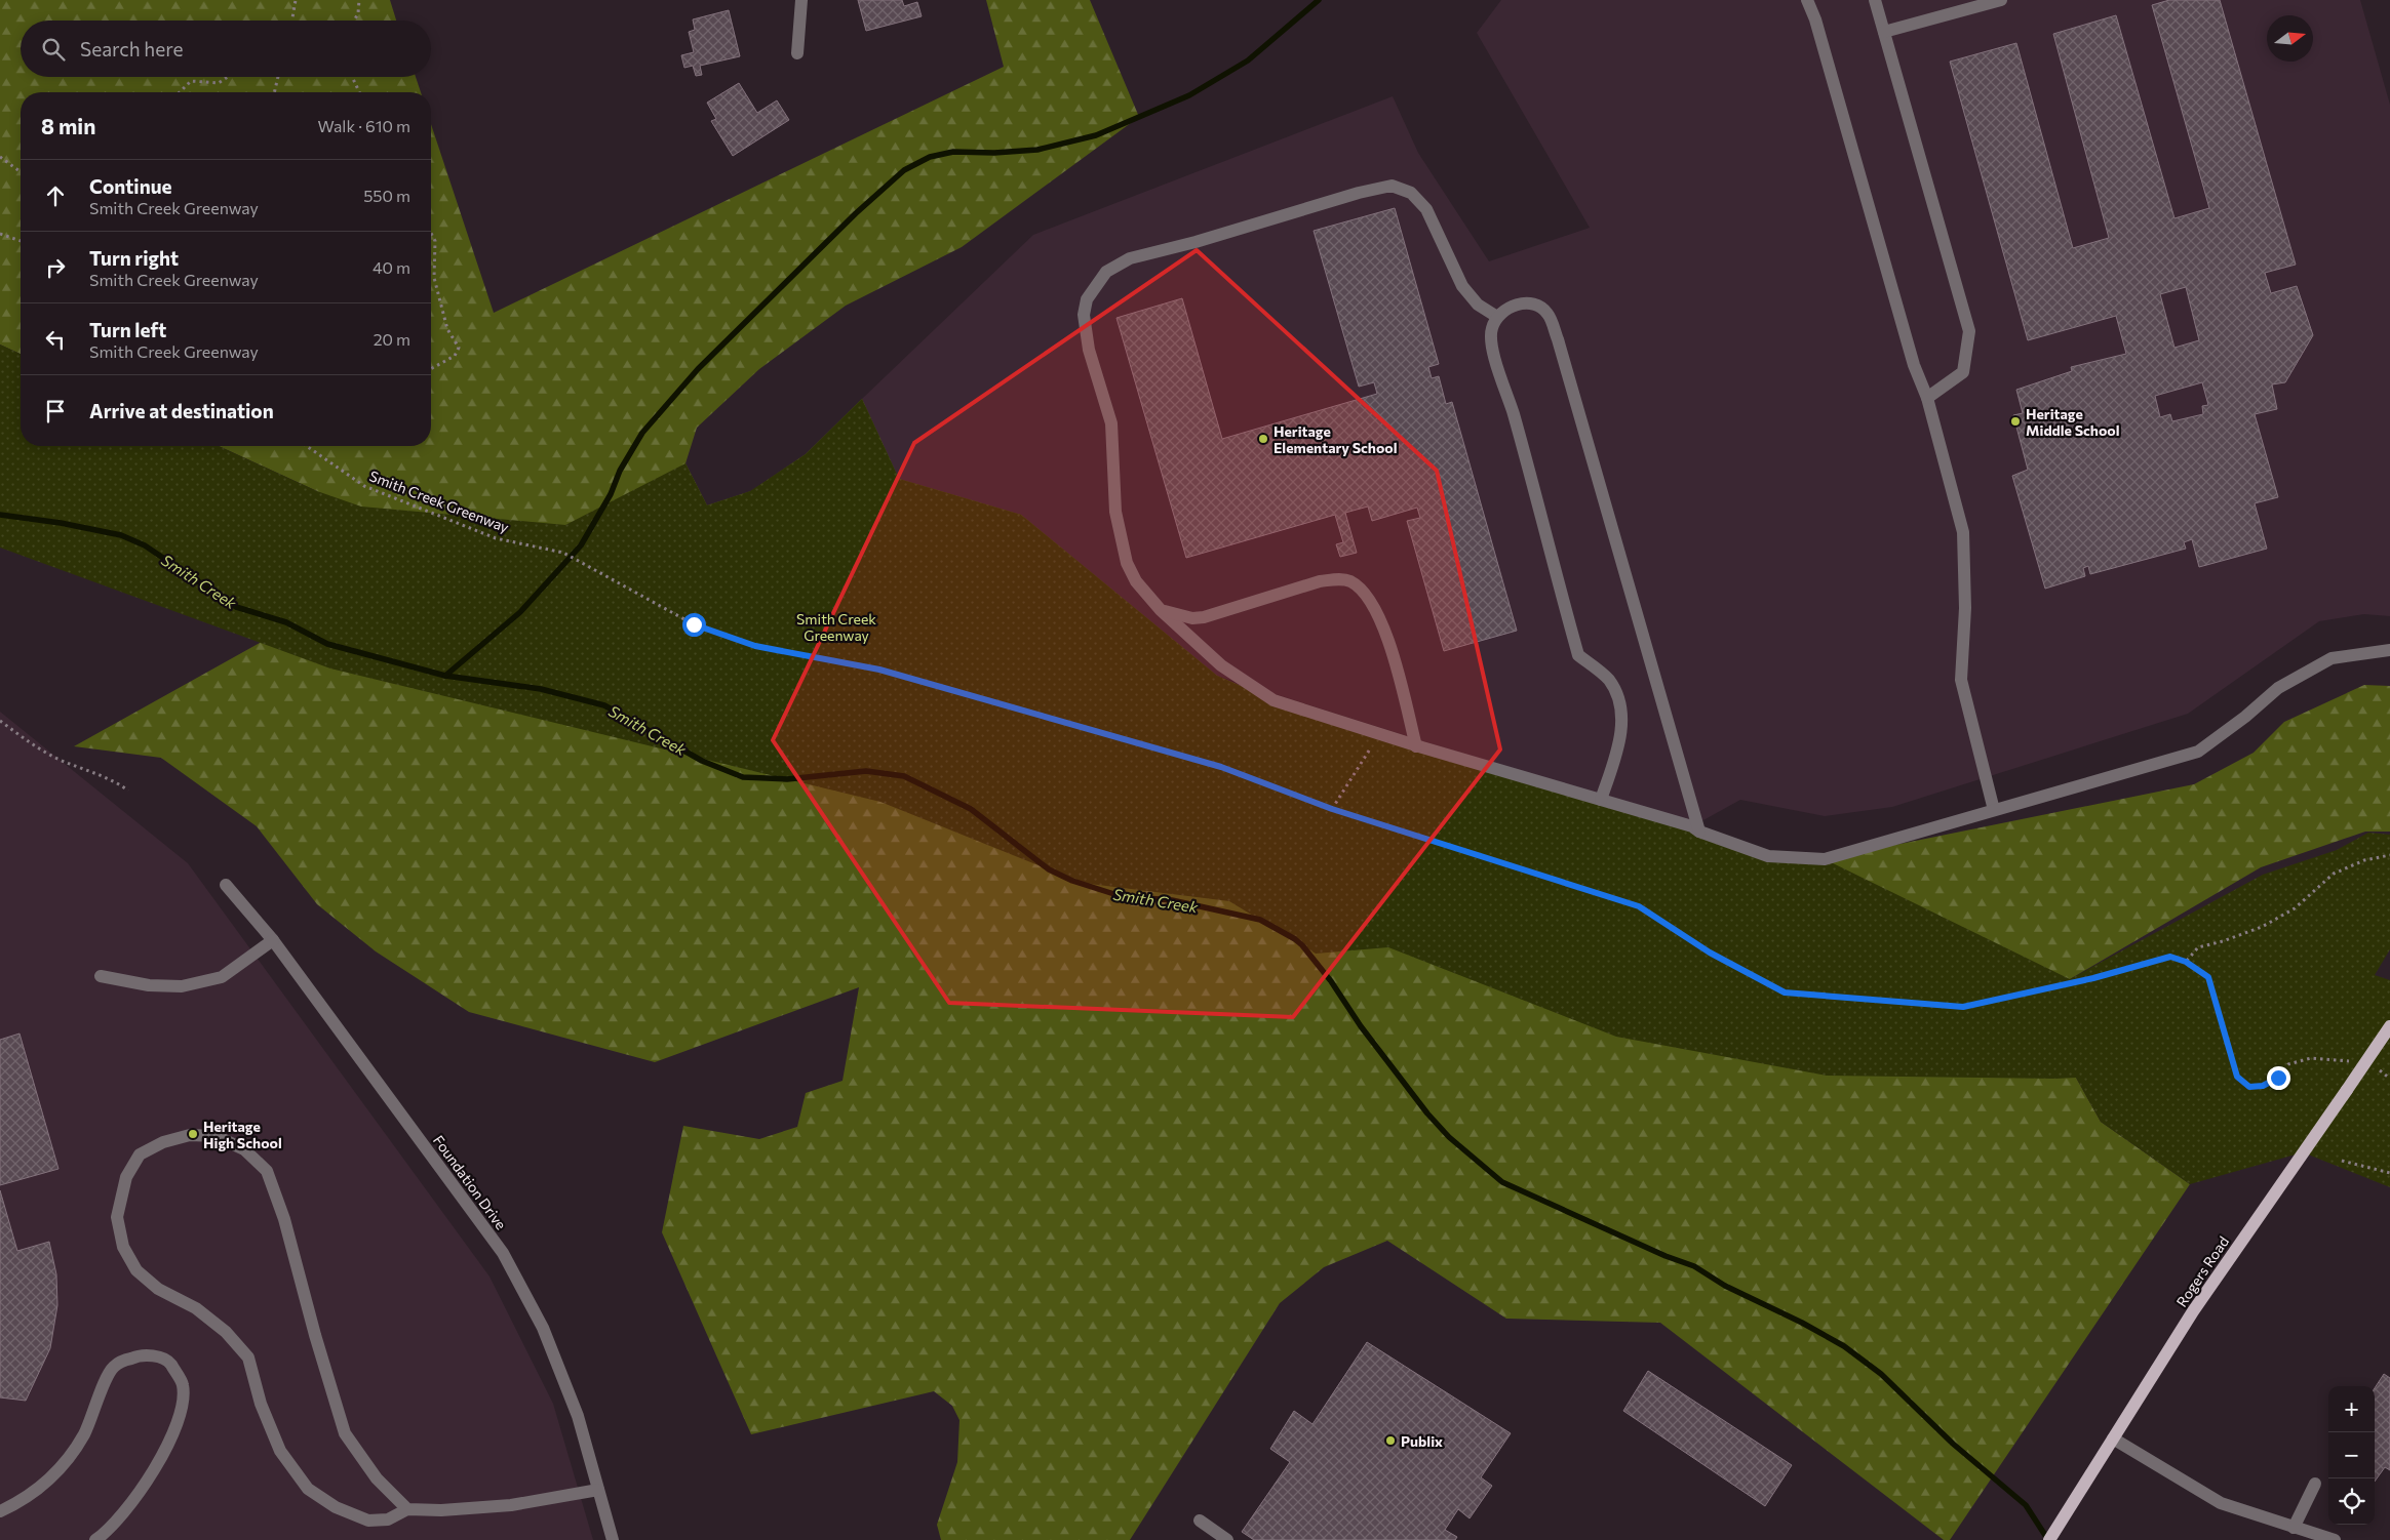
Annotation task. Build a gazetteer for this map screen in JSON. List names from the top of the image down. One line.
{"streets":{"main road":["Rogers Road"],"street":["Foundation Drive"],"path":["Smith Creek Greenway"]},"water":["Smith Creek"],"parks":["Smith Creek Greenway"],"places":["Heritage Middle School","Heritage Elementary School","Heritage High School","Publix"],"north":"right","page":{"search":"Search here","heading":["8 min","Walk · 610 m"],"list":[["Continue","Smith Creek Greenway","550 m"],["Turn right","Smith Creek Greenway","40 m"],["Turn left","Smith Creek Greenway","20 m"],"Arrive at destination"],"map_buttons":["+","−"]}}
